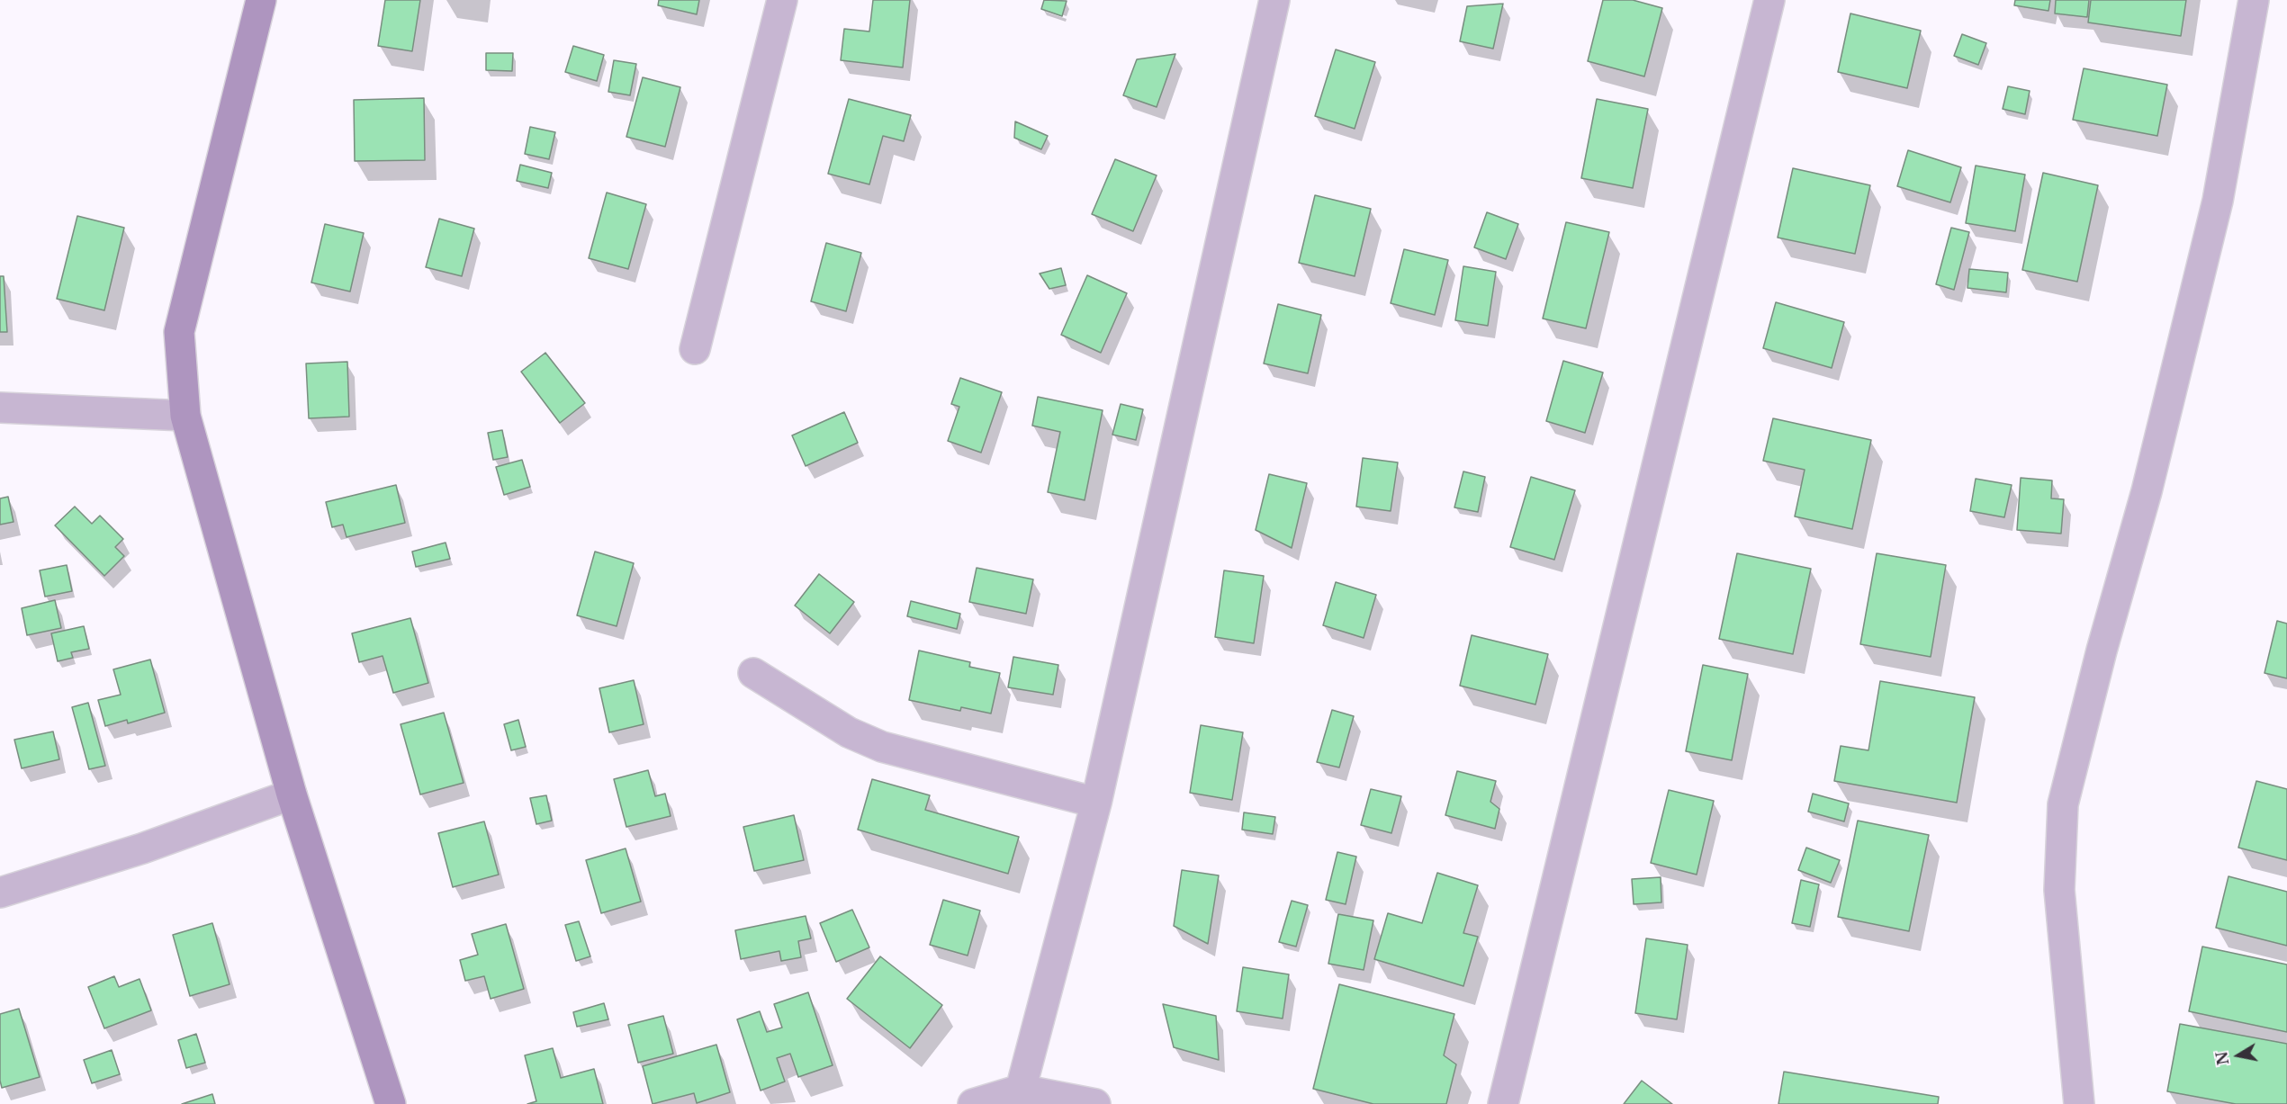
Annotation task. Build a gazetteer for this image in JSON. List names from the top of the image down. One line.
{"north":"left"}
